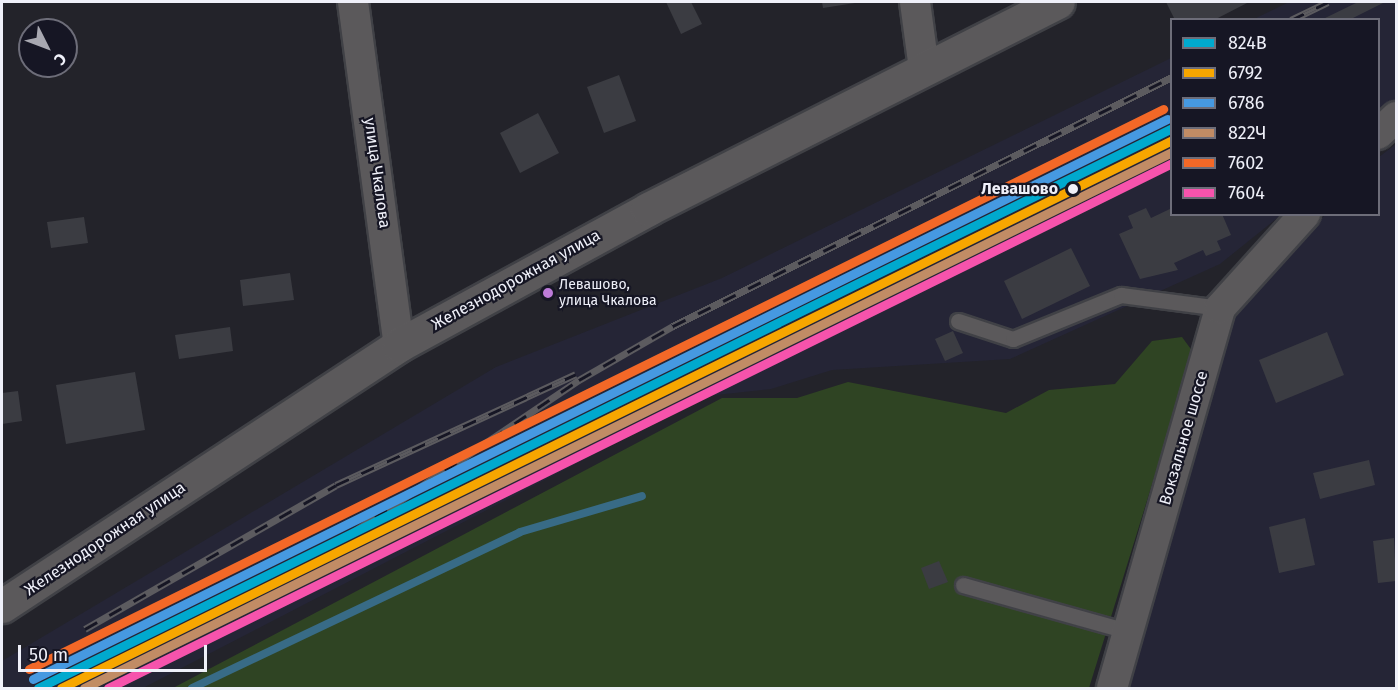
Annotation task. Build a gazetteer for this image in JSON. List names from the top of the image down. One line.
{"streets":{"street":["улица Чкалова","Железнодорожная улица","Вокзальное шоссе"]},"crossings":[["улица Чкалова","Железнодорожная улица"]],"places":["Левашово","Левашово, улица Чкалова"],"lines":["transit line 7602","transit line 6786","transit line 824В","transit line 6792","transit line 822Ч","transit line 7604"],"legend":["824В","6792","6786","822Ч","7602","7604"],"scale_bar":"50 m","north":"bottom right"}
